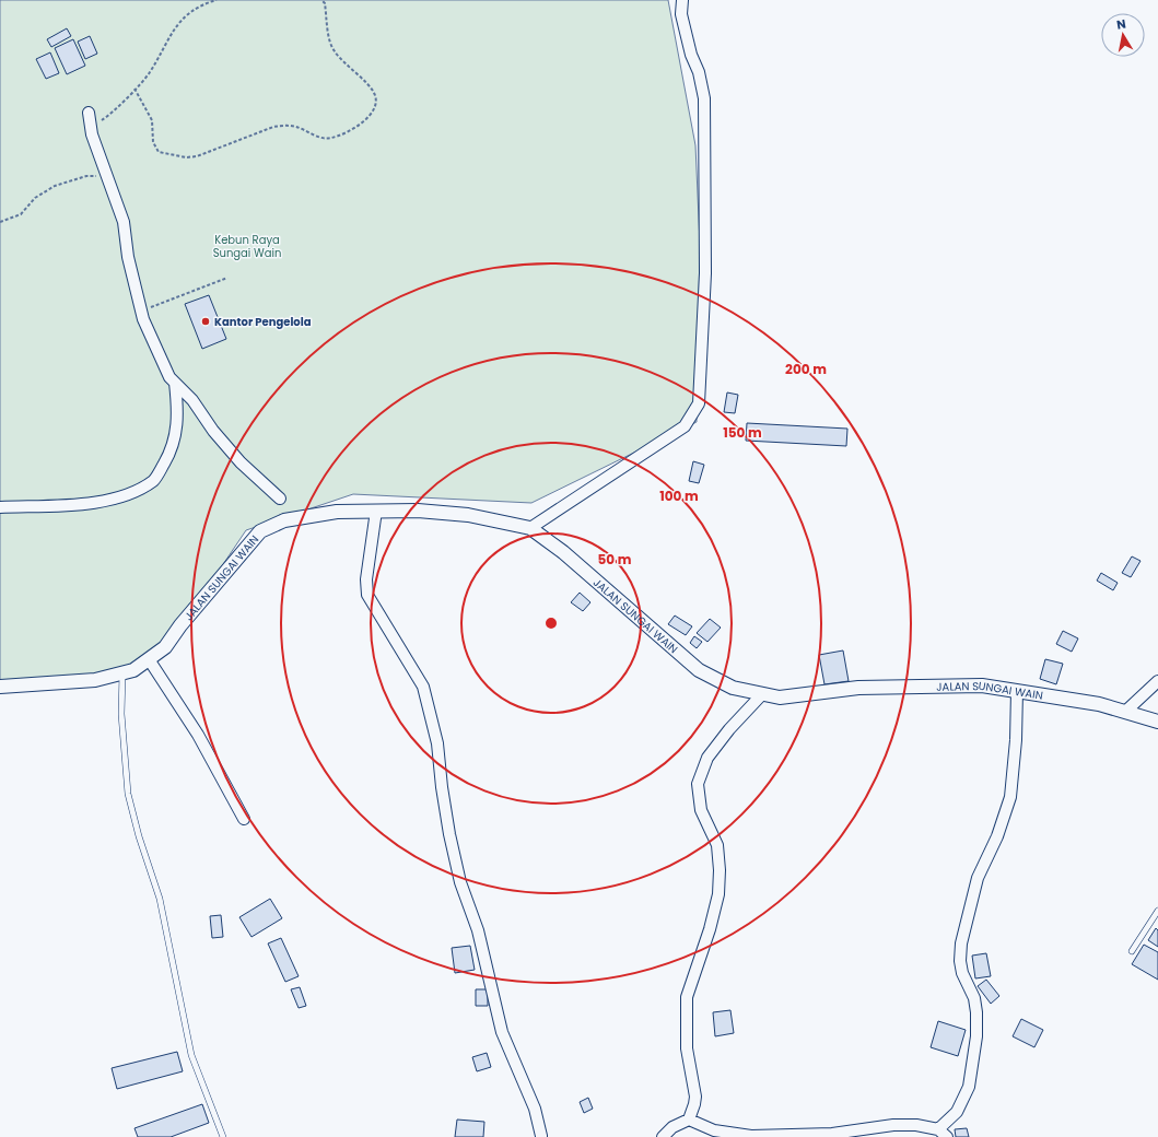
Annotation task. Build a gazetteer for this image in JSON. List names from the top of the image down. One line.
{"streets":{"street":["JALAN SUNGAI WAIN"]},"parks":["Kebun Raya Sungai Wain"],"places":["Kantor Pengelola"],"north":"top","rings":["200 m","150 m","100 m","50 m"]}
